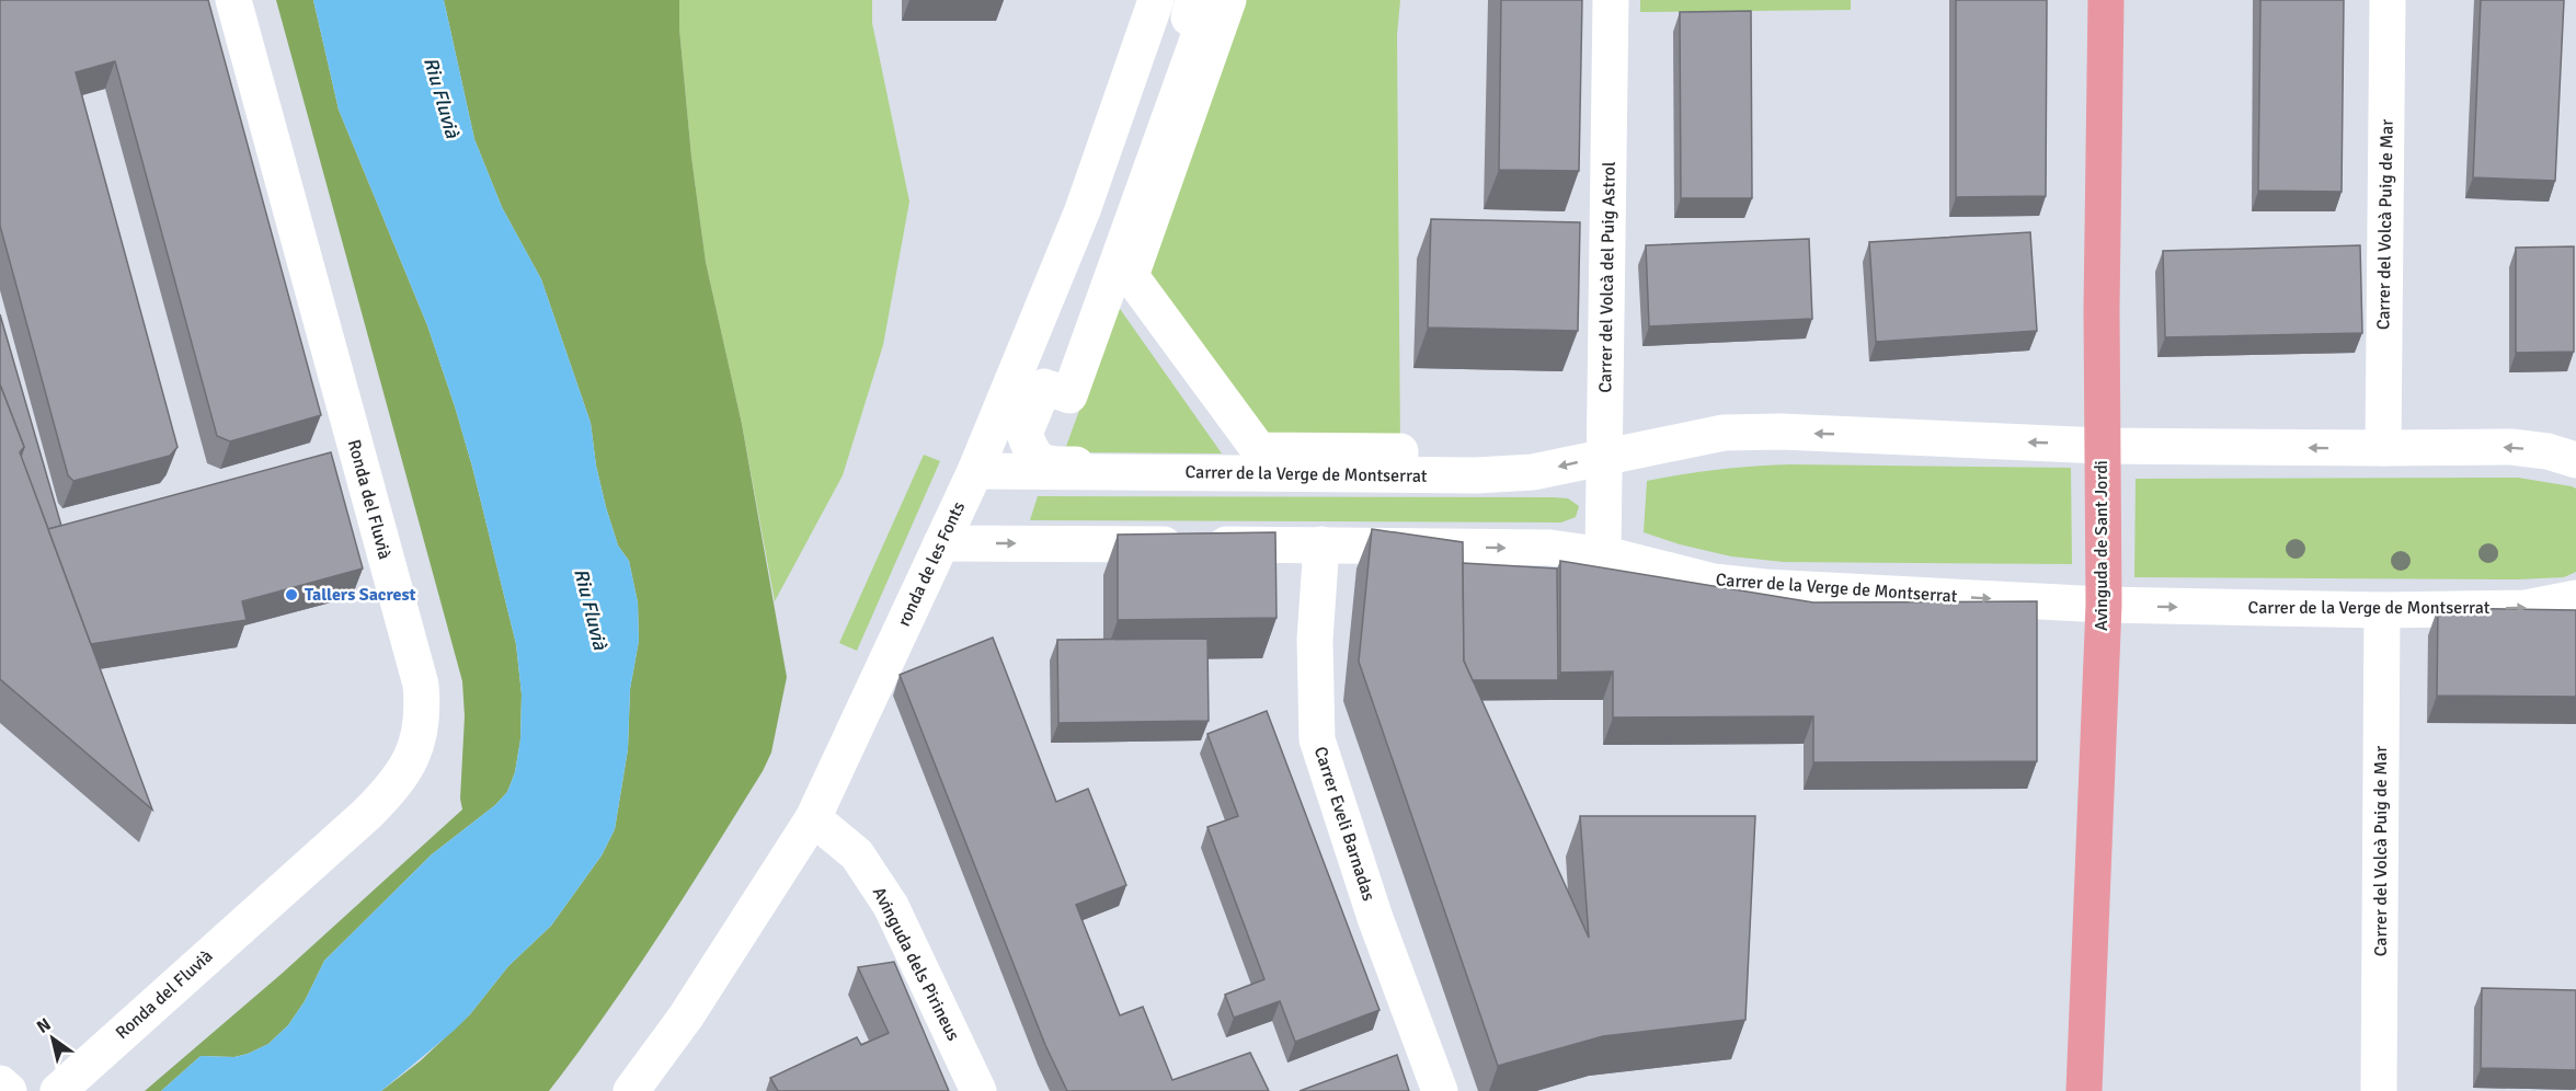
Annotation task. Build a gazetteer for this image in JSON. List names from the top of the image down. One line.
{"streets":{"main road":["Avinguda de Sant Jordi"],"street":["Carrer del Volcà Puig de Mar","Carrer del Volcà del Puig Astrol","Carrer de la Verge de Montserrat","Ronda del Fluvià","ronda de les Fonts","Carrer Eveli Barnadas","Avinguda dels Pirineus"]},"crossings":[["Carrer del Volcà Puig de Mar","Carrer de la Verge de Montserrat"],["Carrer del Volcà del Puig Astrol","Carrer de la Verge de Montserrat"],["Carrer de la Verge de Montserrat","Avinguda de Sant Jordi"],["Carrer de la Verge de Montserrat","ronda de les Fonts"],["Carrer de la Verge de Montserrat","Carrer Eveli Barnadas"],["ronda de les Fonts","Avinguda dels Pirineus"]],"water":["Riu Fluvià"],"places":["Tallers Sacrest"],"north":"top left"}
